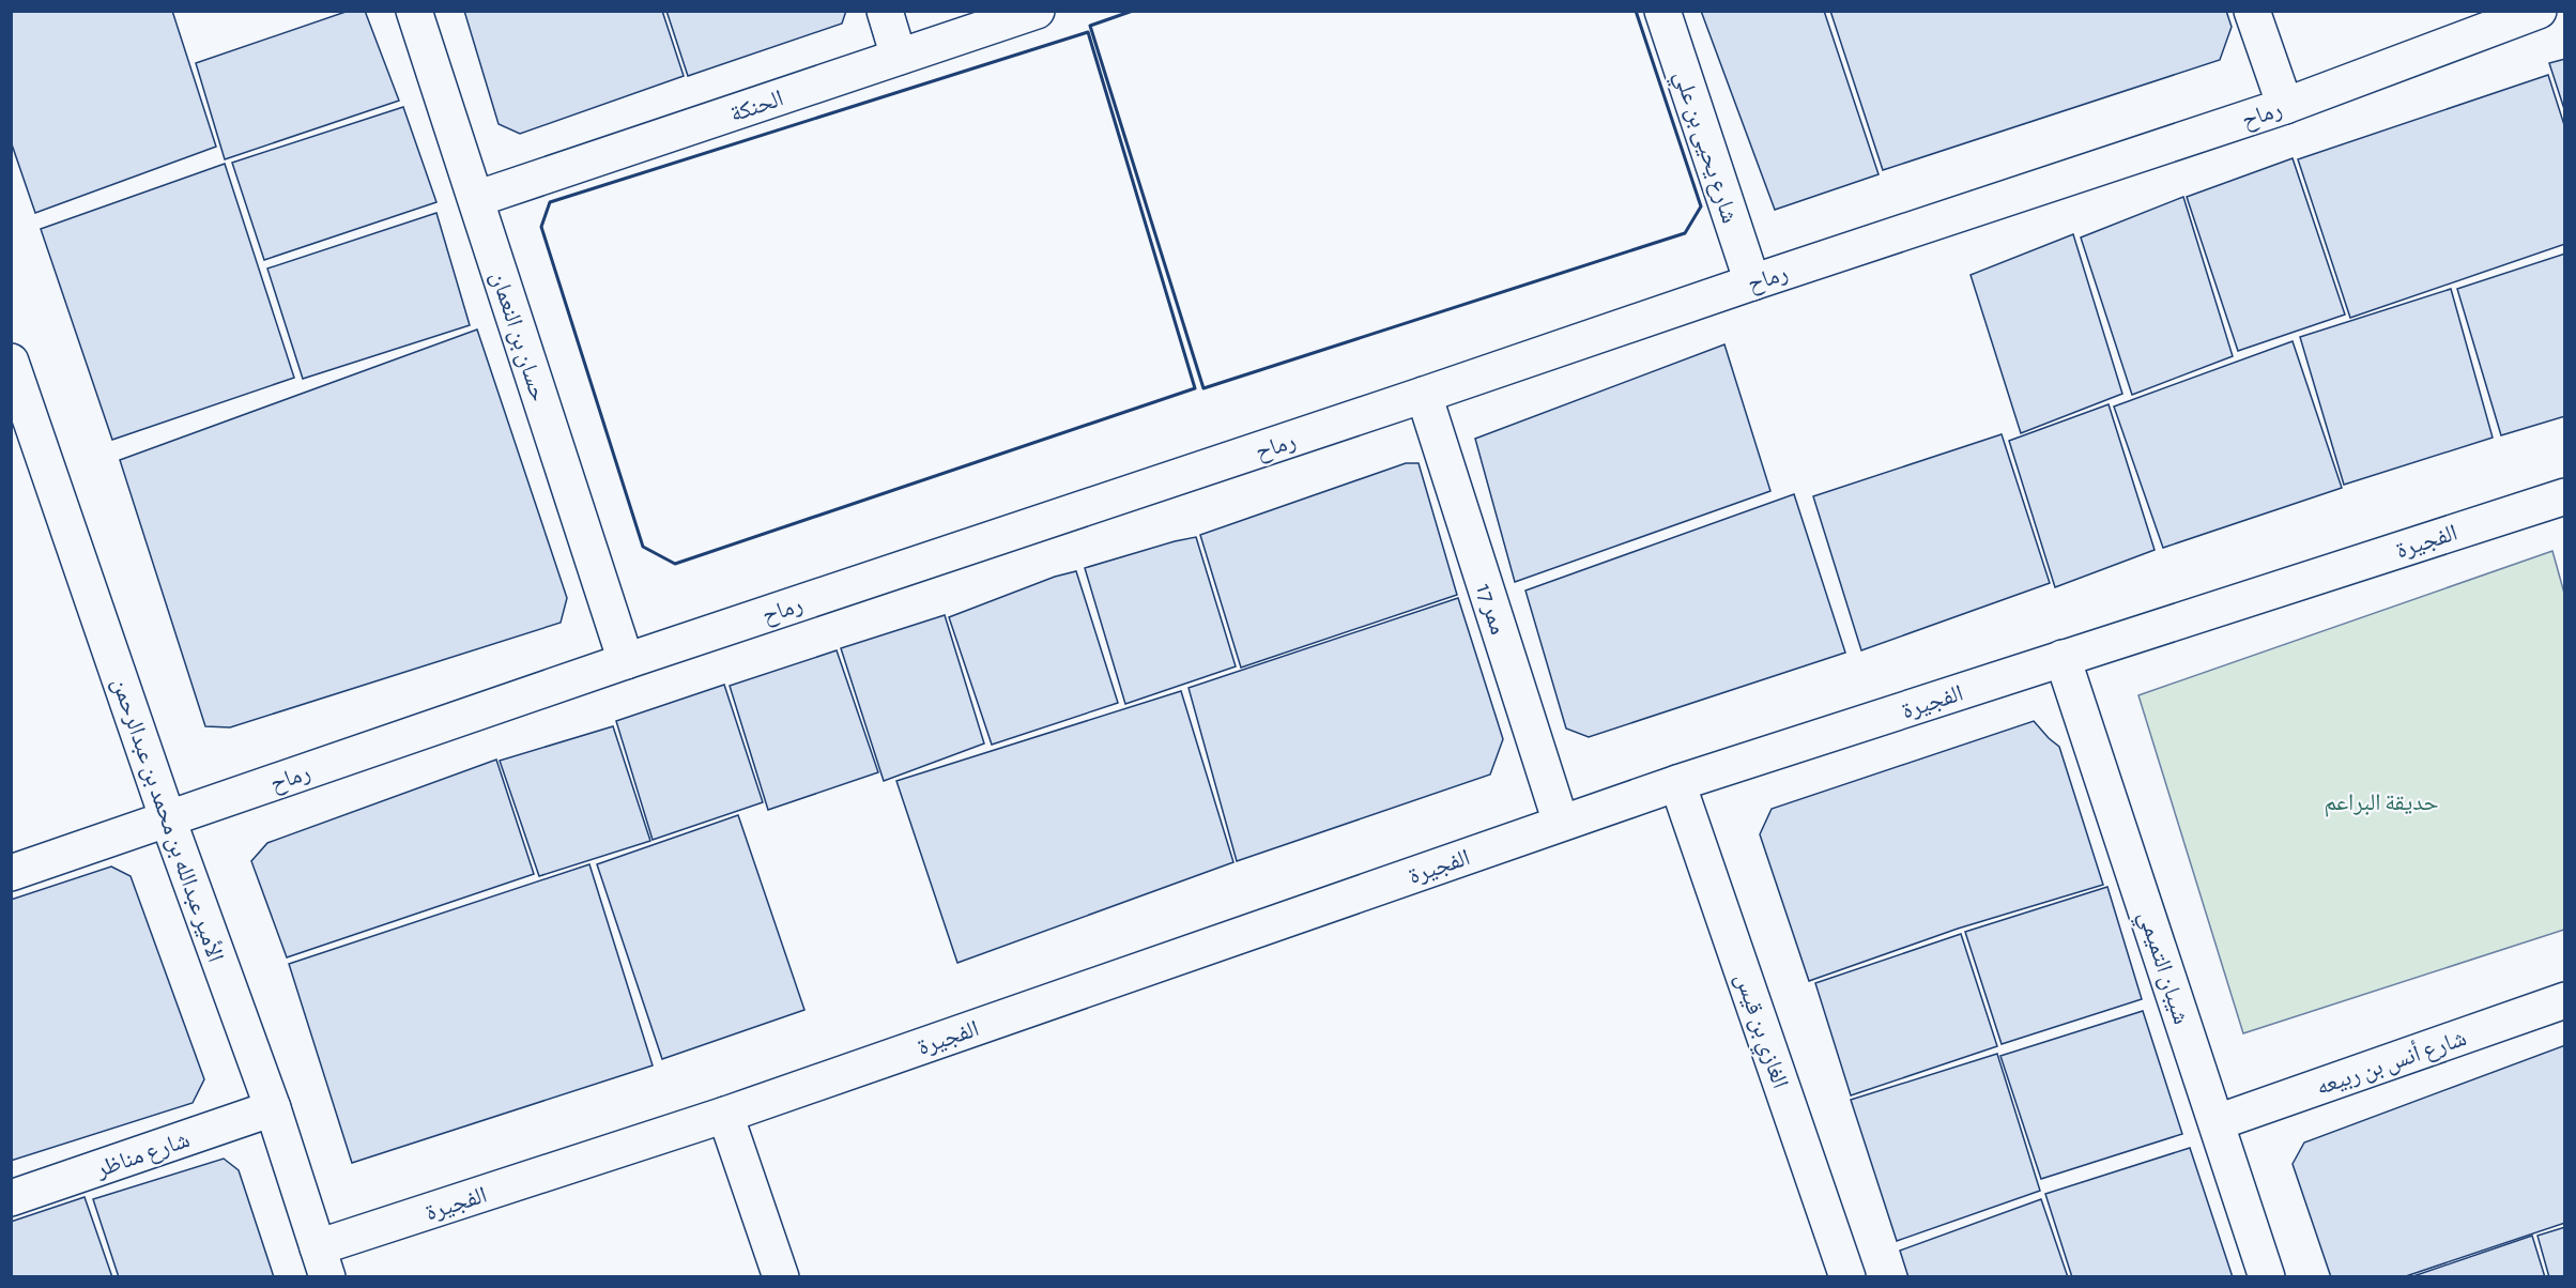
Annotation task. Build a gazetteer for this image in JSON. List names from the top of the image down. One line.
{"streets":{"street":["الحنكة","رماح","شارع يحيى بن علي","حسان بن النعمان","الفجيرة","ممر 17","الأمير عبدالله بن محمد بن عبدالرحمن","شيبان التميمي","الغازي بن قيس","شارع أنس بن ربيعه","شارع مناظر"]},"crossings":[["الحنكة","حسان بن النعمان"],["رماح","شارع يحيى بن علي"],["رماح","حسان بن النعمان"],["رماح","ممر 17"],["رماح","الأمير عبدالله بن محمد بن عبدالرحمن"],["الفجيرة","ممر 17"],["الفجيرة","الأمير عبدالله بن محمد بن عبدالرحمن"],["الفجيرة","شيبان التميمي"],["الفجيرة","الغازي بن قيس"],["الأمير عبدالله بن محمد بن عبدالرحمن","شارع مناظر"],["شيبان التميمي","شارع أنس بن ربيعه"]],"parks":["حديقة البراعم"]}
